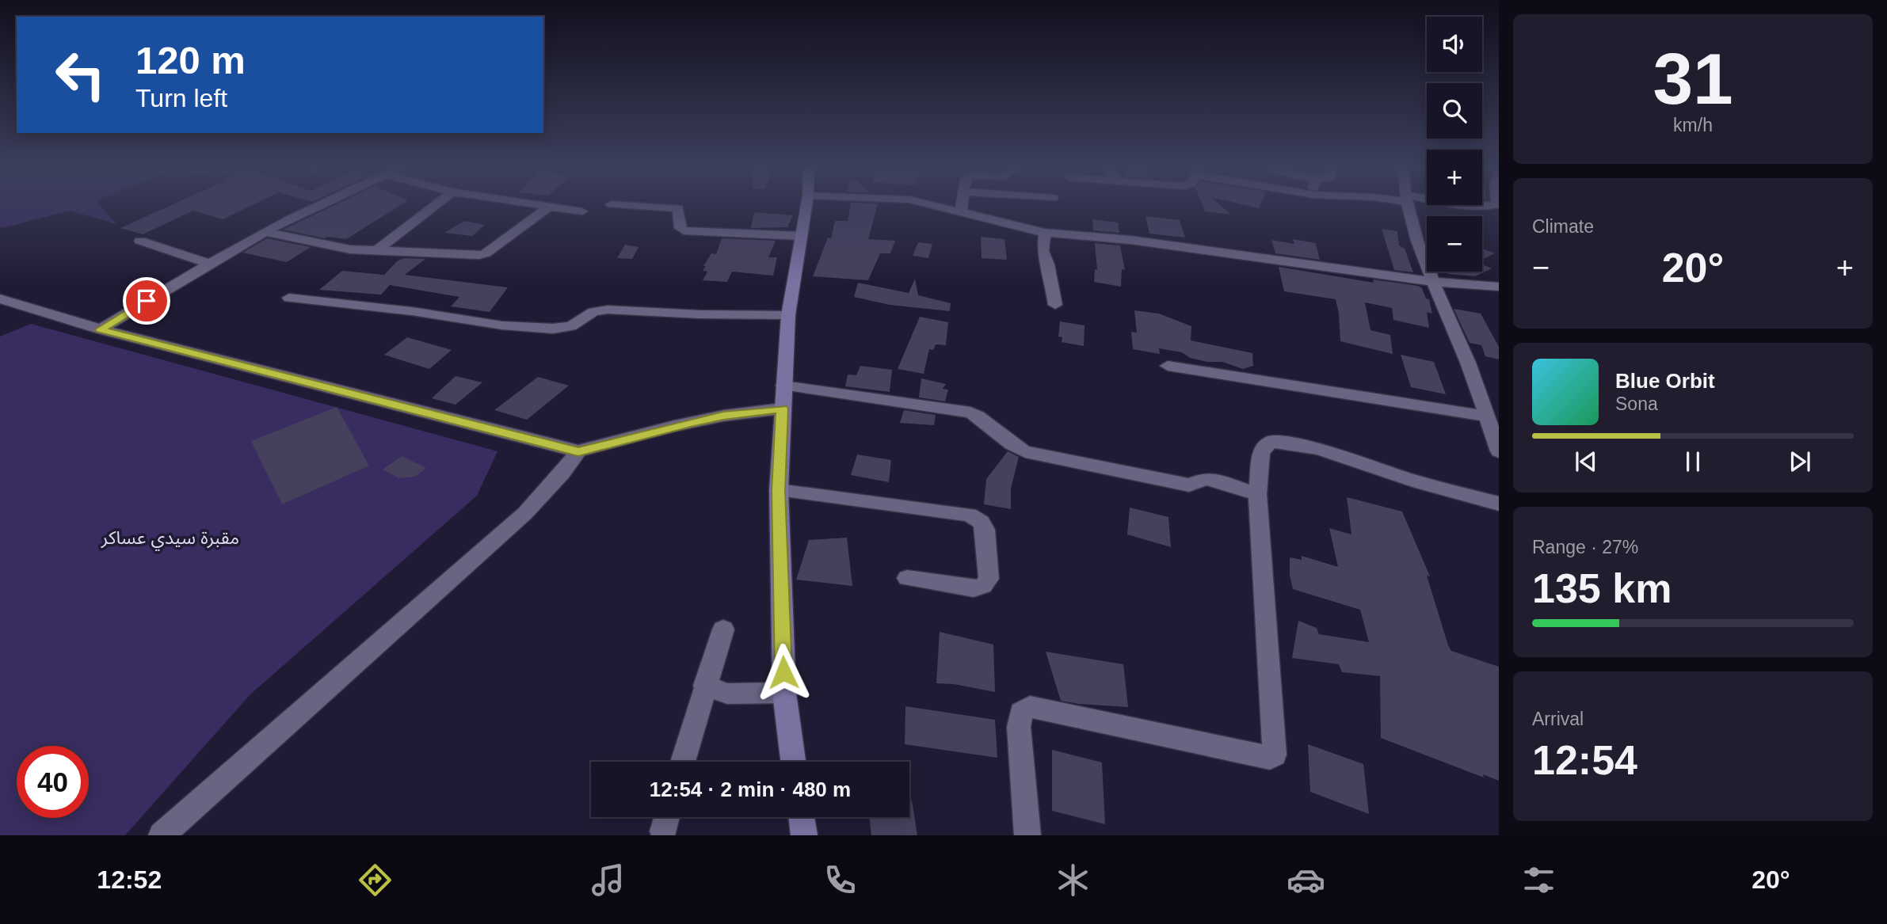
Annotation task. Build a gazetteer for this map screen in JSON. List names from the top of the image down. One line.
{"parks":["مقبرة سيدي عساكر"],"page":{"tile":[["31","km/h"],"Climate",["Range · 27%","135 km"],["Arrival","12:54"]],"map_buttons":["+","−"],"turn":["120 m","Turn left"],"heat":["−","20°","+"],"song":["Blue Orbit","Sona"],"limit":"40","trip":"12:54 · 2 min · 480 m","tabs":["12:52","20°"]}}
